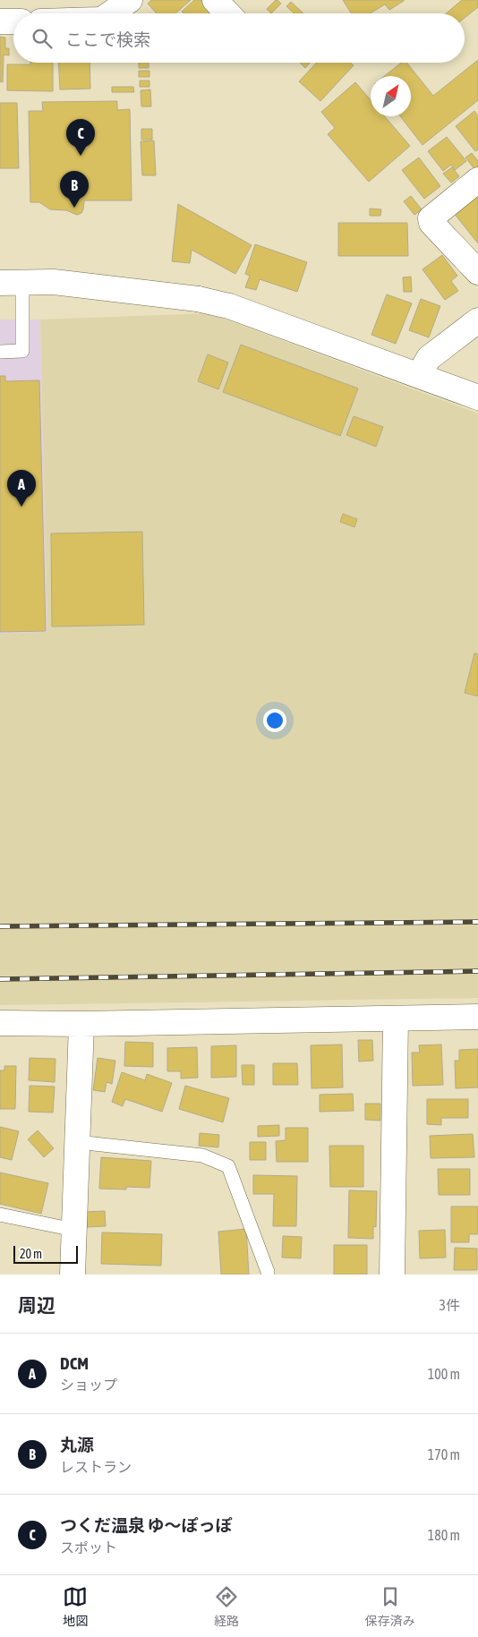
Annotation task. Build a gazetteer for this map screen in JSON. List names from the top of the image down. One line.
{"scale_bar":"20 m","north":"top right","page":{"search":"ここで検索","pins":["C","B","A"],"scale":"20 m","heading":["周辺","3件"],"list":[{"mark":"A","name":"DCM","note":"ショップ","value":"100 m"},{"mark":"B","name":"丸源","note":"レストラン","value":"170 m"},{"mark":"C","name":"つくだ温泉 ゆ～ぽっぽ","note":"スポット","value":"180 m"}],"nav":["地図","経路","保存済み"]}}
